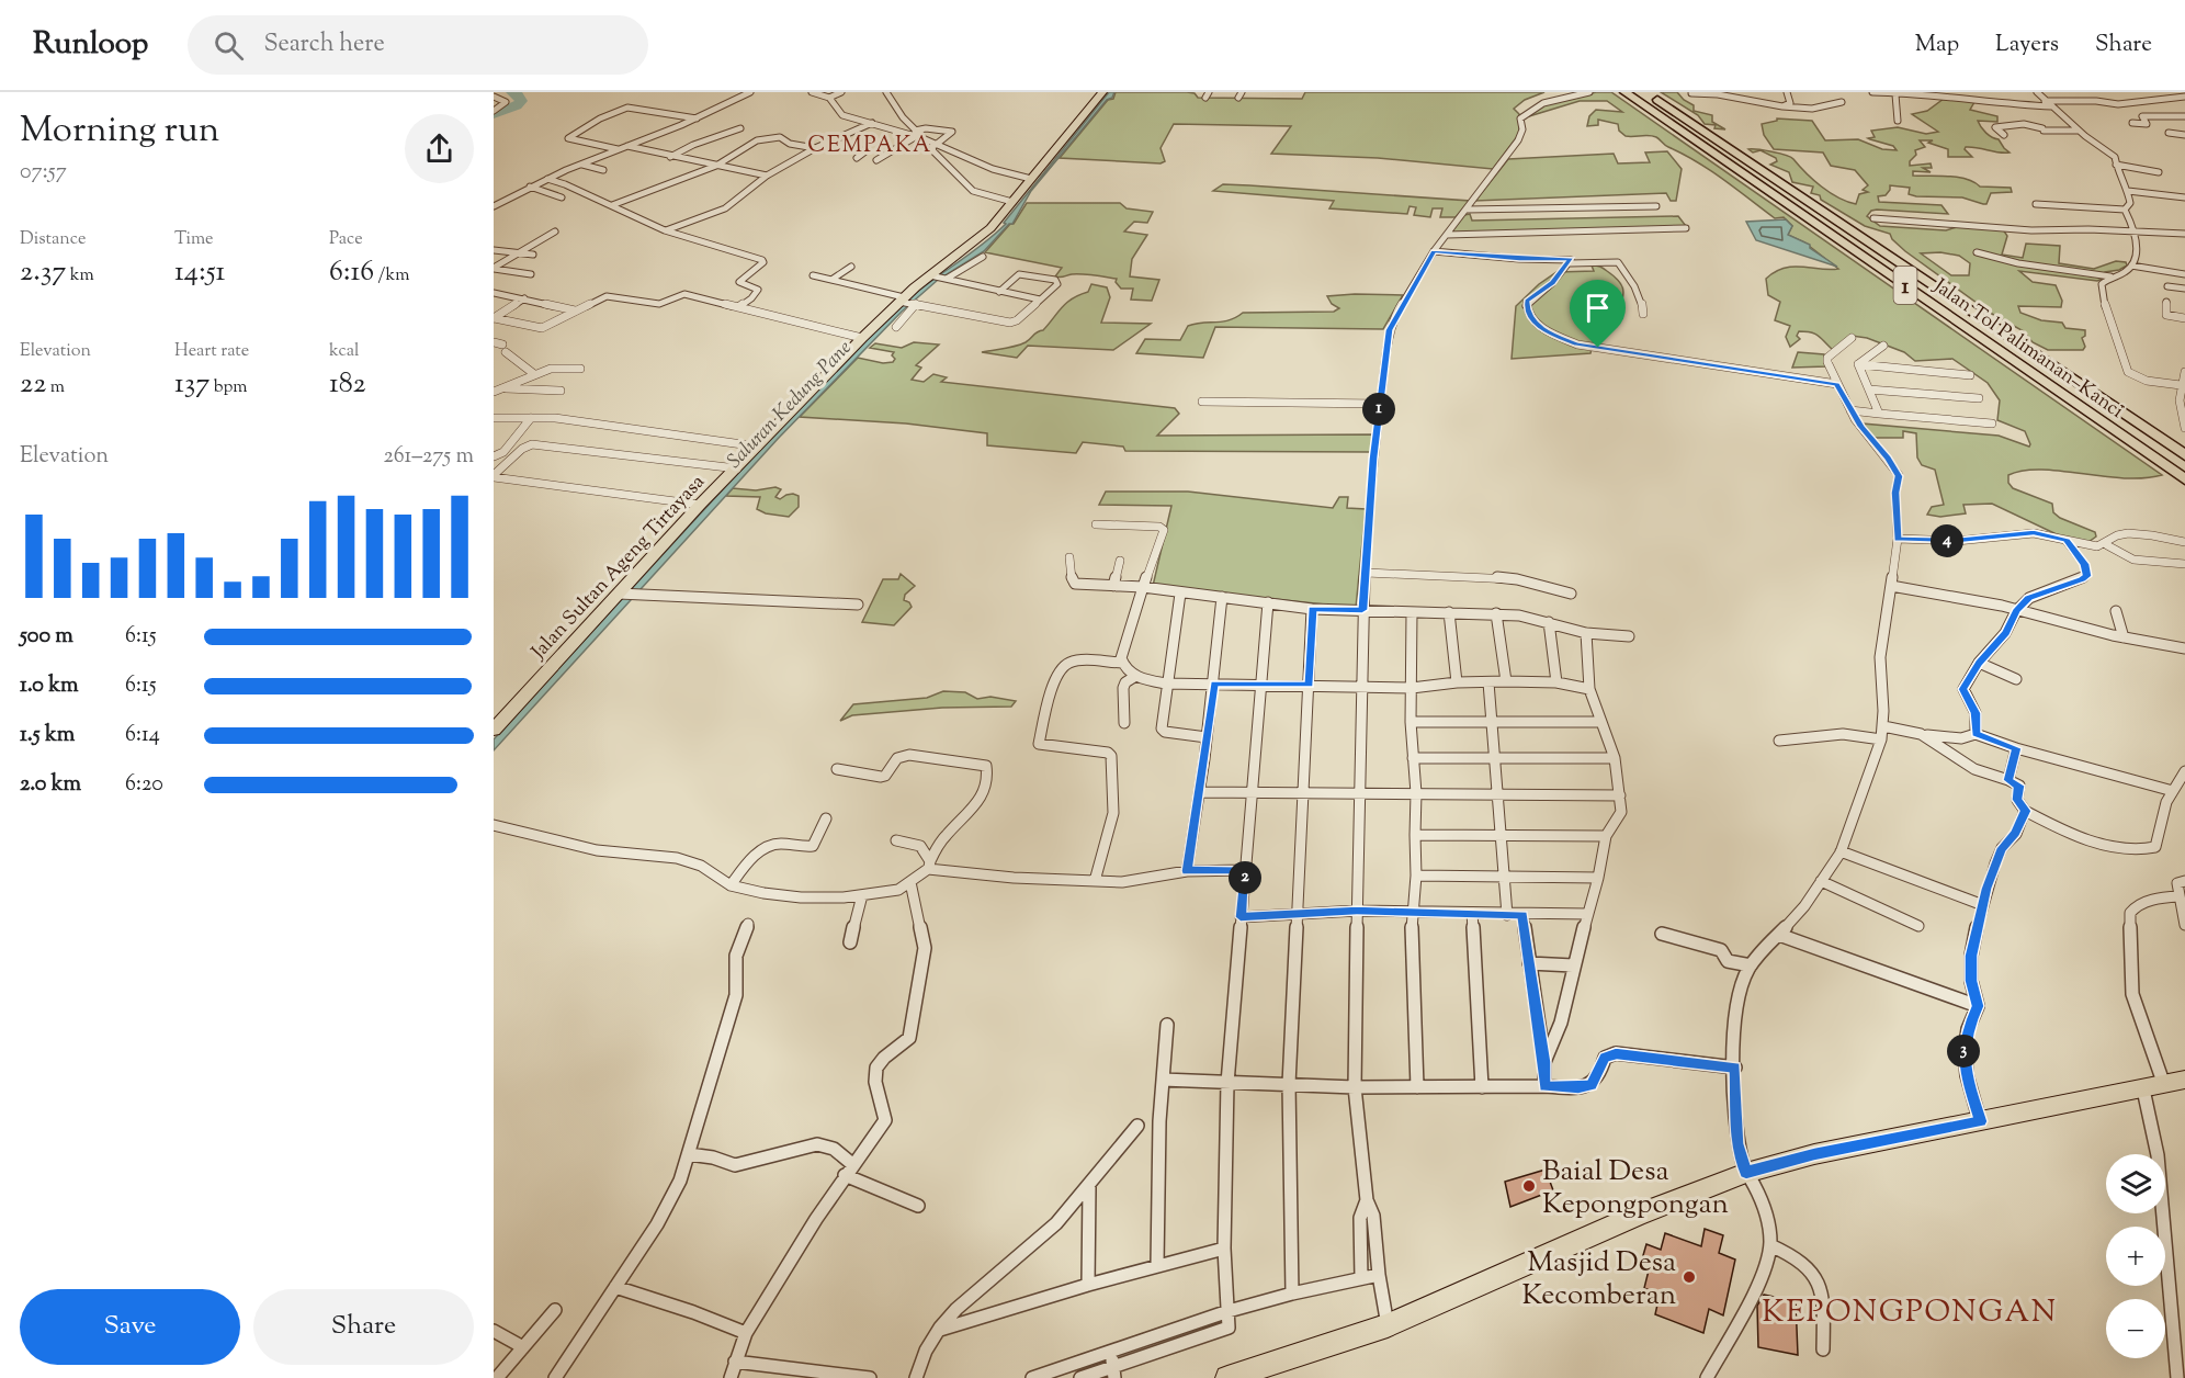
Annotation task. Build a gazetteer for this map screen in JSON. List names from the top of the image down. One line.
{"streets":{"highway":["1","Jalan Tol Palimanan–Kanci"],"main road":["Jalan Sultan Ageng Tirtayasa"]},"districts":["CEMPAKA","KEPONGPONGAN"],"water":["Saluran Kedung Pane"],"places":["Baial Desa Kepongpongan","Masjid Desa Kecomberan"],"page":{"header":"Runloop","search":"Search here","nav":["Map","Layers","Share"],"heading":["Morning run","07:57"],"stats":[["Distance","2.37 km"],["Time","14:51"],["Pace","6:16 /km"],["Elevation","22 m"],["Heart rate","137 bpm"],["kcal","182"]],"pins":["1","4","2","3"],"chart":["Elevation","261–275 m"],"list":[{"name":"500 m","note":"6:15"},{"name":"1.0 km","note":"6:15"},{"name":"1.5 km","note":"6:14"},{"name":"2.0 km","note":"6:20"}],"map_buttons":["+","−"],"buttons":["Save","Share"]}}
